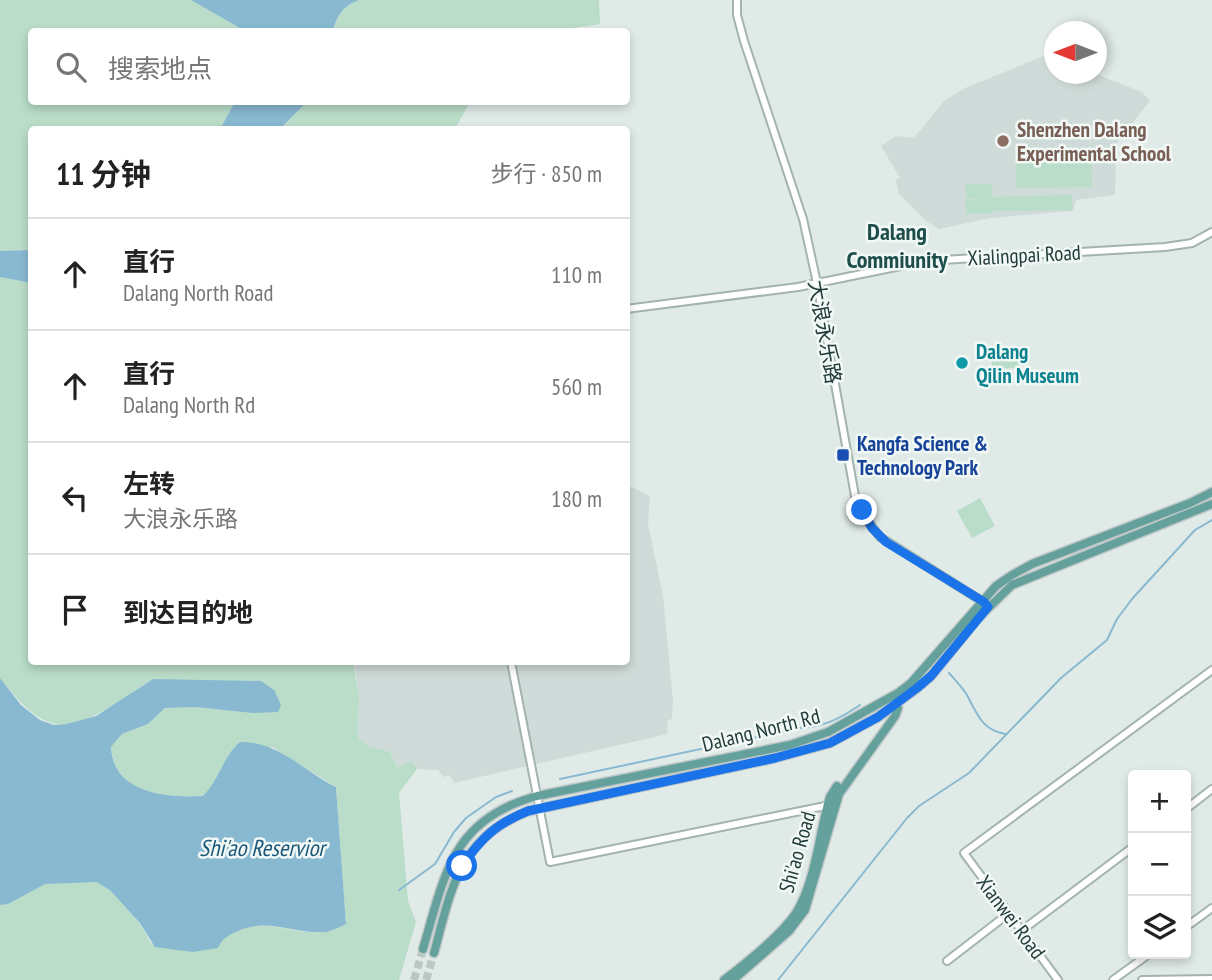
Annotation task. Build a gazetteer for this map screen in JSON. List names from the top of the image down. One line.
{"streets":{"main road":["Dalang North Rd","Shi'ao Road"],"street":["Xialingpai Road","大浪永乐路","Xianwei Road"]},"crossings":[["Xialingpai Road","大浪永乐路"],["大浪永乐路","Dalang North Rd"],["Dalang North Rd","Shi'ao Road"]],"districts":["Dalang Commiunity"],"water":["Shi'ao Reservior"],"places":{"other":["Shenzhen Dalang Experimental School","Dalang Qilin Museum"],"transit":["Kangfa Science & Technology Park"]},"north":"left","page":{"search":"搜索地点","heading":["11 分钟","步行 · 850 m"],"list":[["直行","Dalang North Road","110 m"],["直行","Dalang North Rd","560 m"],["左转","大浪永乐路","180 m"],"到达目的地"],"map_buttons":["+","−"]}}
